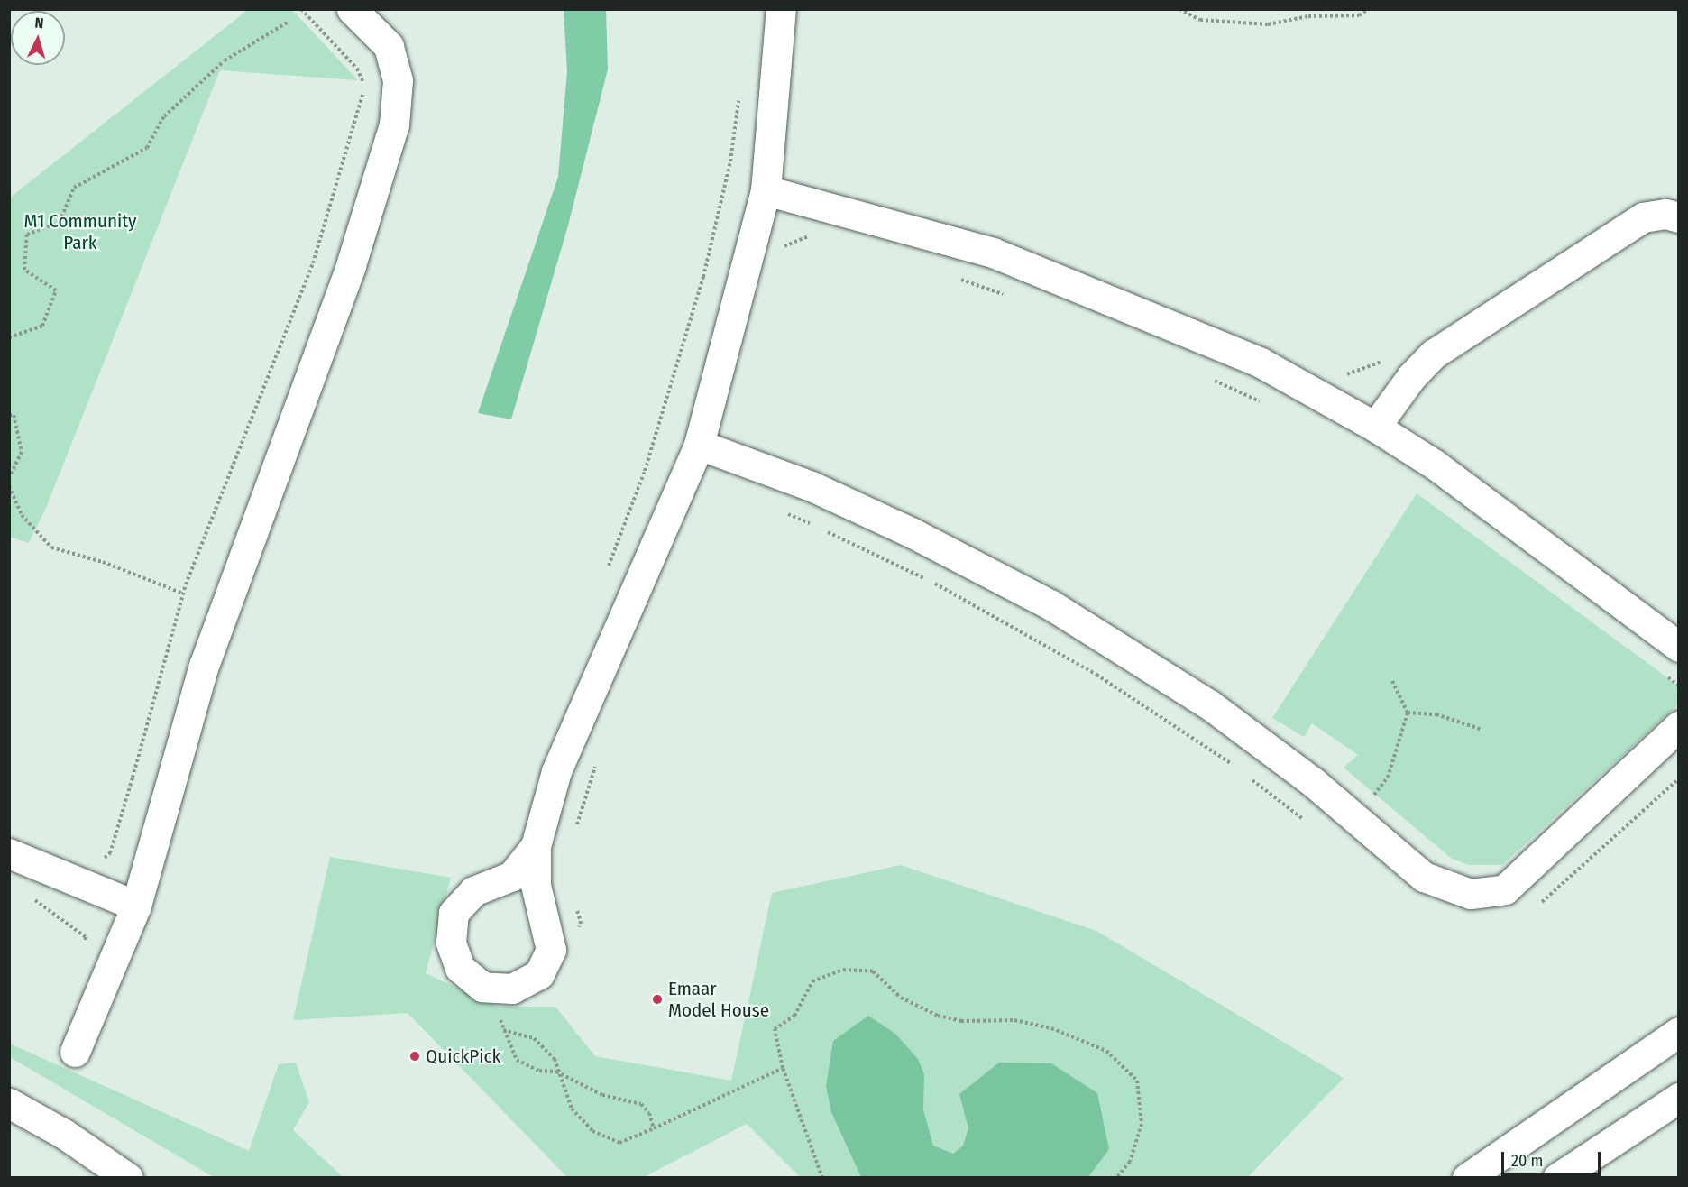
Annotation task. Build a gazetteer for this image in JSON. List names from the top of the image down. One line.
{"parks":["M1 Community Park"],"places":["Emaar Model House","QuickPick"],"scale_bar":"20 m","north":"top"}
